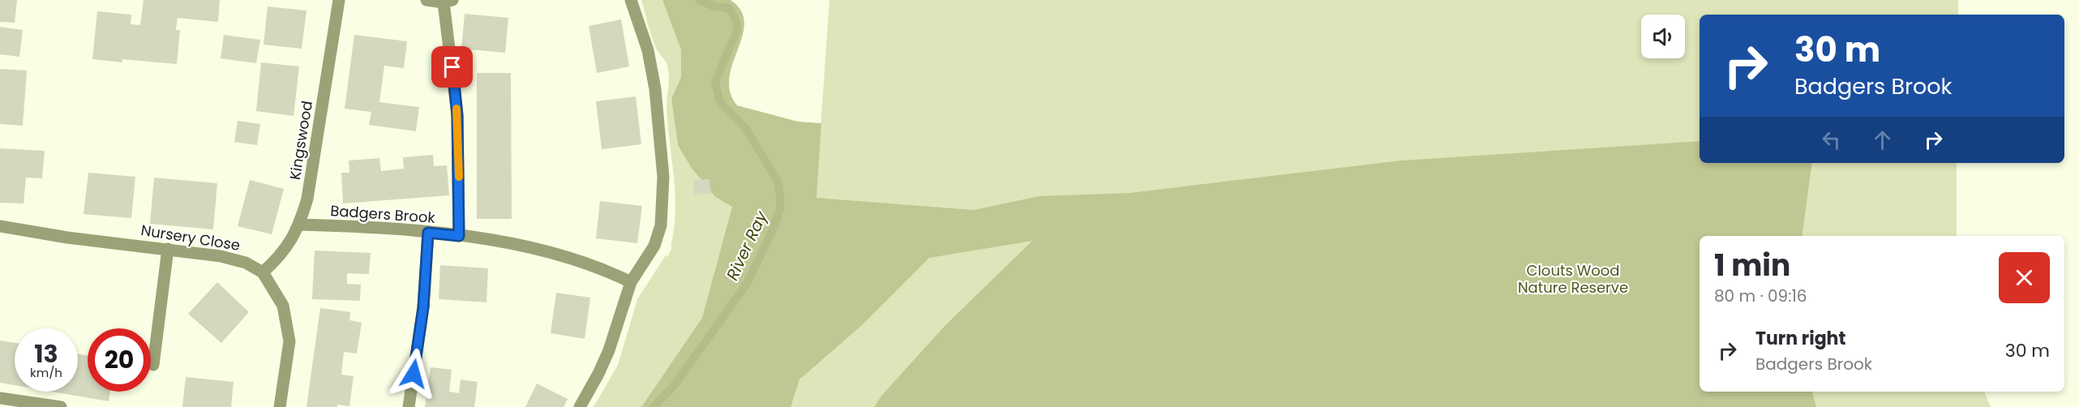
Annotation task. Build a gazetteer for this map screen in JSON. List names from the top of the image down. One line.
{"streets":{"street":["Kingswood","Badgers Brook","Nursery Close"]},"crossings":[["Kingswood","Badgers Brook"],["Kingswood","Nursery Close"]],"water":["River Ray"],"parks":["Clouts Wood Nature Reserve"],"page":{"turn":["30 m","Badgers Brook"],"heading":["1 min","80 m · 09:16"],"list":[{"name":"Turn right","note":"Badgers Brook","value":"30 m"}],"speed":"13 km/h","limit":"20"}}
